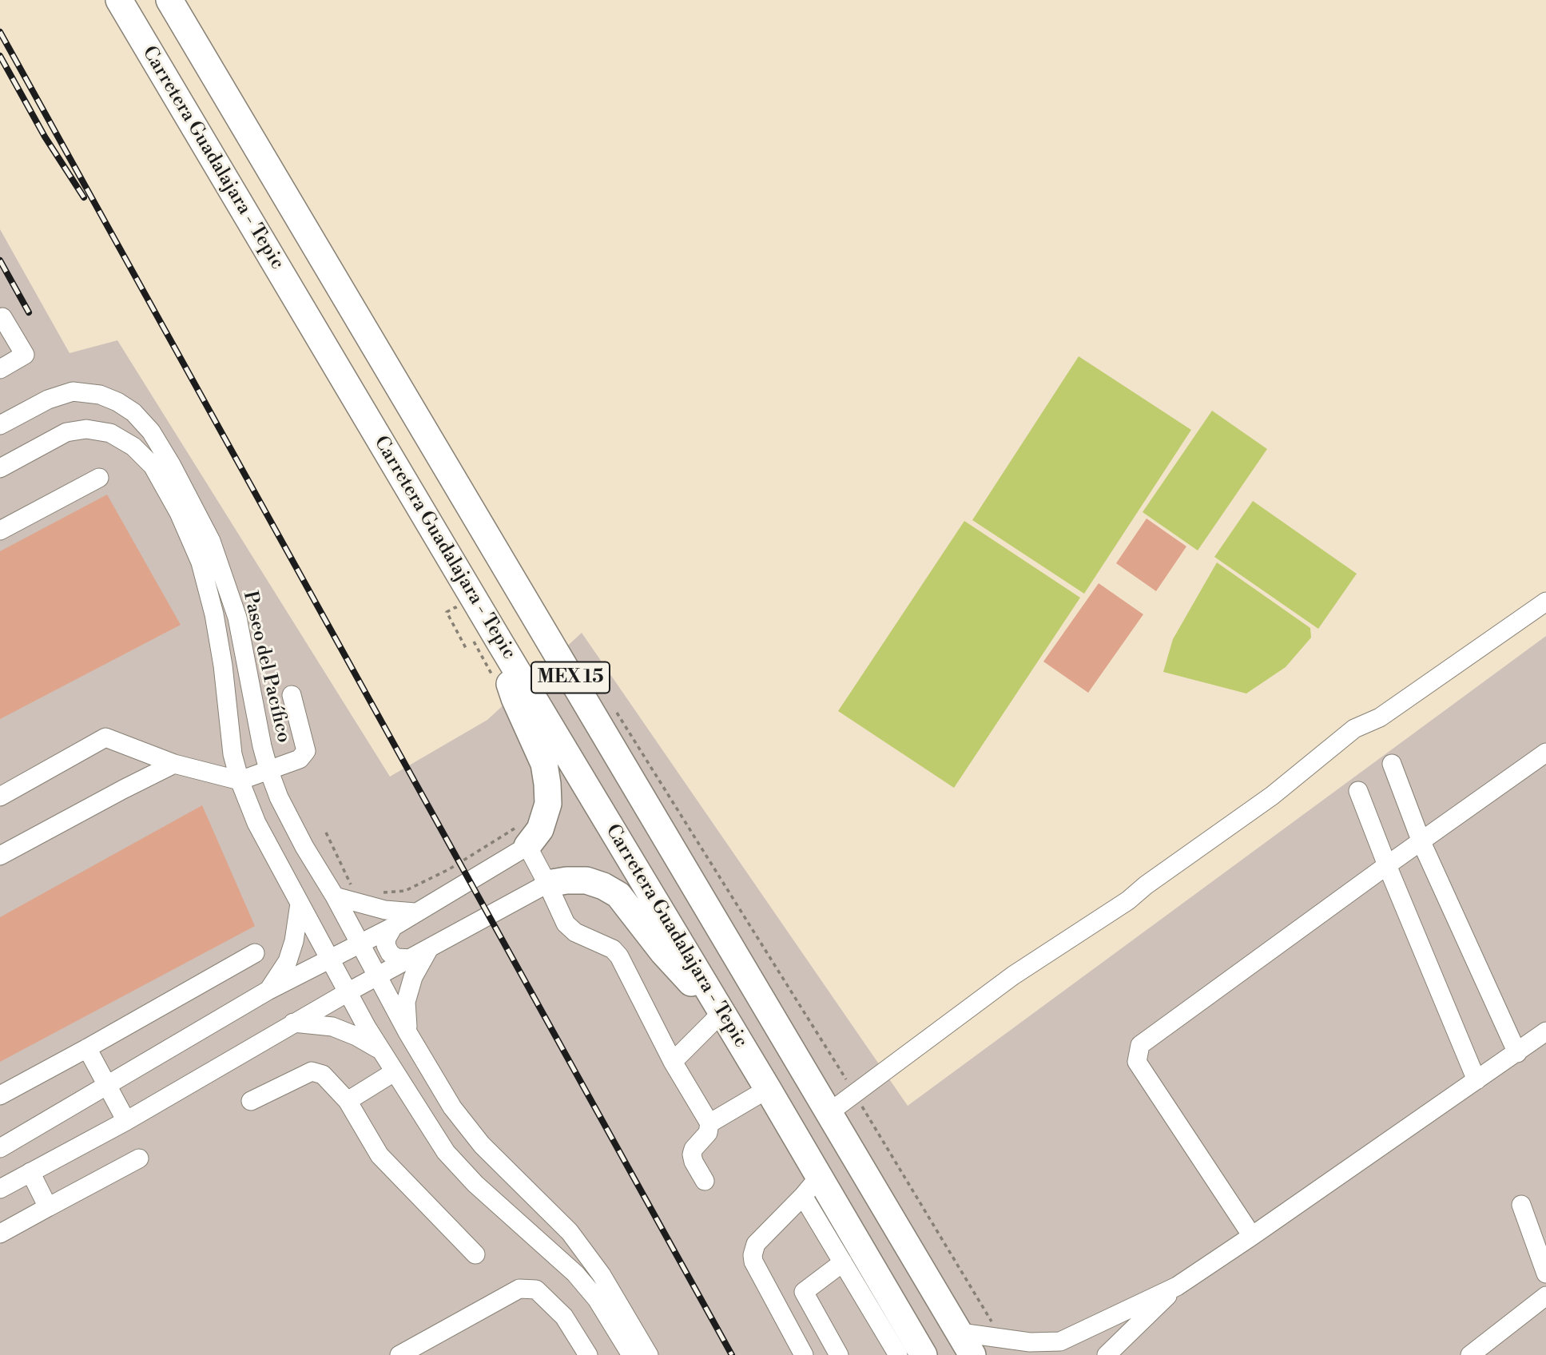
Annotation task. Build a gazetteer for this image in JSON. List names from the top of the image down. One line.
{"streets":{"highway":["Carretera Guadalajara - Tepic","MEX 15"],"street":["Paseo del Pacífico"]}}
